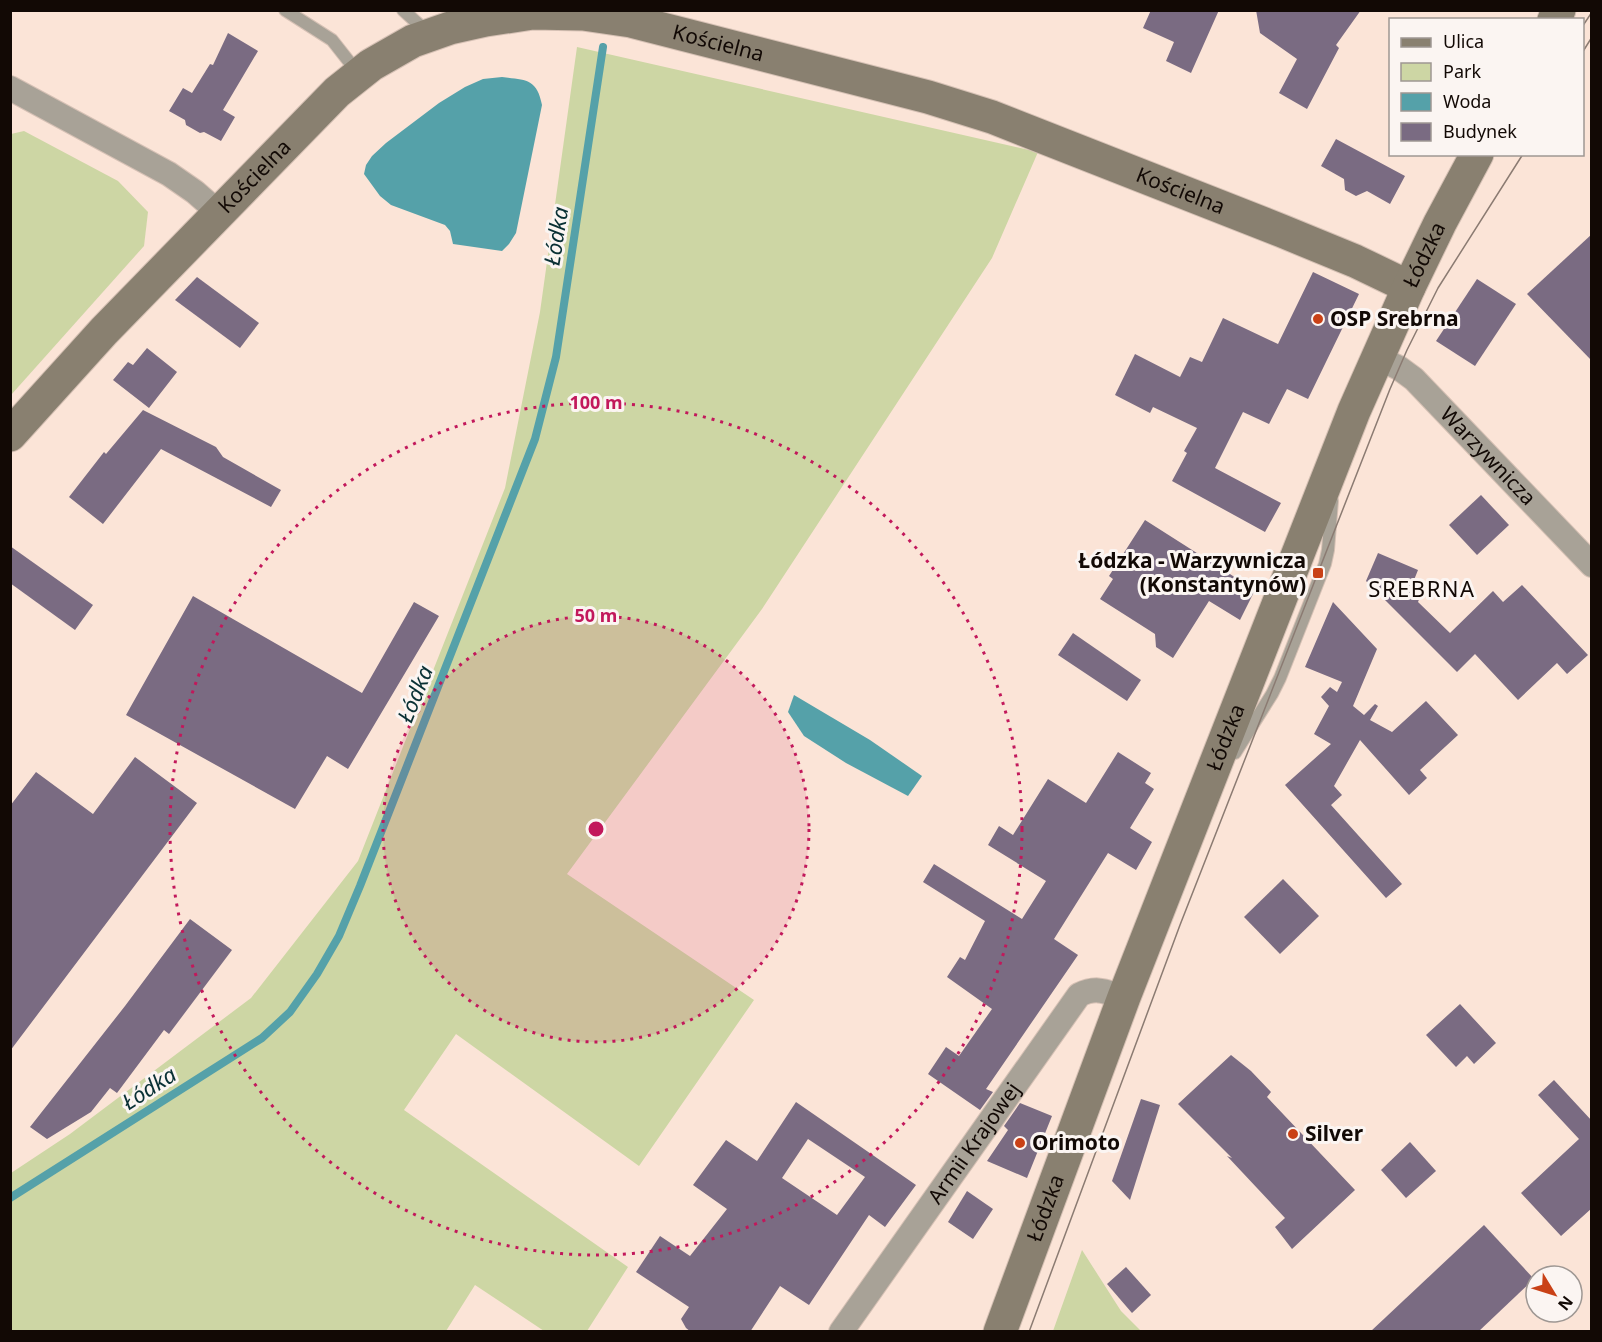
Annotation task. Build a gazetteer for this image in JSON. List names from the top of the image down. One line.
{"streets":{"street":["Kościelna","Łódzka","Warzywnicza","Armii Krajowej"]},"crossings":[["Kościelna","Łódzka"],["Łódzka","Warzywnicza"],["Łódzka","Armii Krajowej"]],"districts":["SREBRNA"],"water":["Łódka"],"places":{"other":["OSP Srebrna","Silver","Orimoto"],"transit":["Łódzka - Warzywnicza (Konstantynów)"]},"legend":["Ulica","Park","Woda","Budynek"],"north":"bottom right","rings":["100 m","50 m"]}
